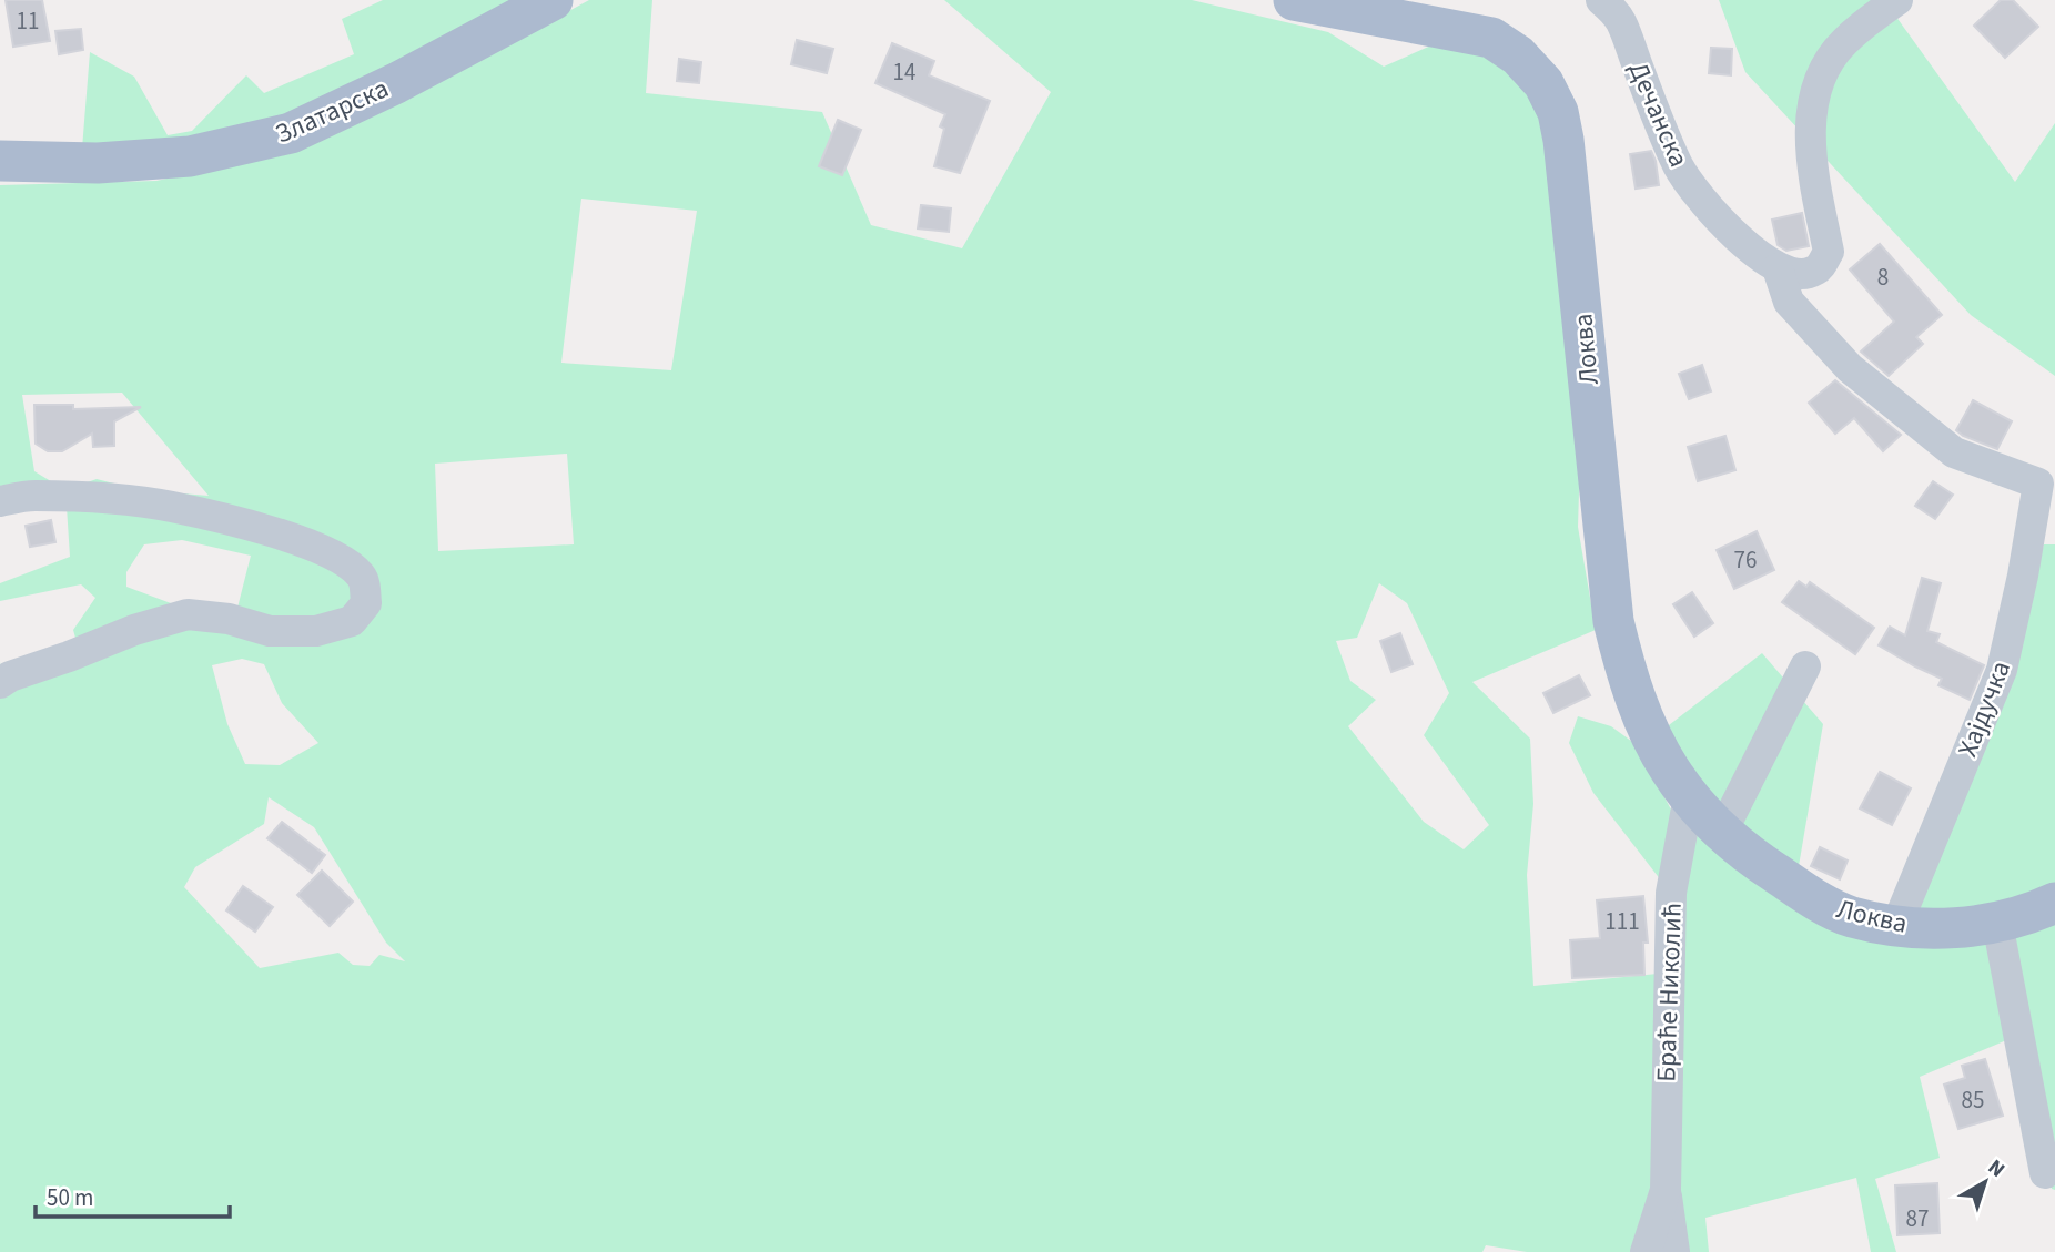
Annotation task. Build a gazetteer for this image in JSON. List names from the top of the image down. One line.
{"streets":{"main road":["Златарска","Локва"],"street":["Дечанска","Хајдучка","Браће Николић"]},"crossings":[["Дечанска","Хајдучка"],["Локва","Хајдучка"],["Локва","Браће Николић"]],"house_numbers":["11","14","8","76","111","85","87"],"scale_bar":"50 m","north":"top right"}
